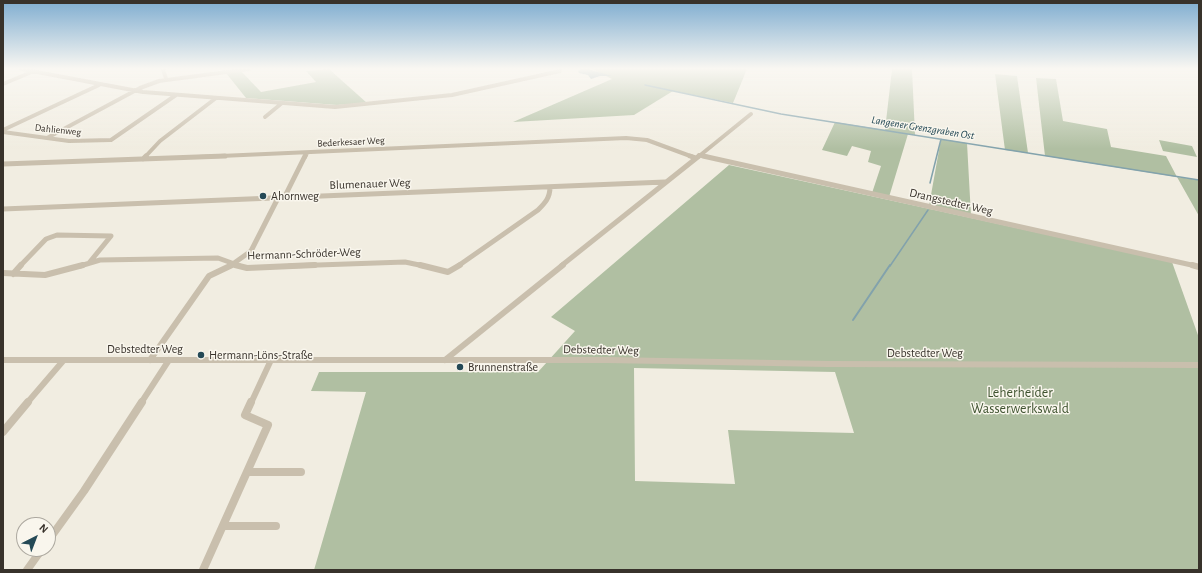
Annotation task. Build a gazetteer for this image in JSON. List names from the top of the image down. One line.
{"streets":{"street":["Dahlienweg","Bederkesaer Weg","Blumenauer Weg","Drangstedter Weg","Hermann-Schröder-Weg","Debstedter Weg"]},"crossings":[["Bederkesaer Weg","Drangstedter Weg"],["Blumenauer Weg","Hermann-Schröder-Weg"]],"water":["Langener Grenzgraben Ost"],"parks":["Leherheider Wasserwerkswald"],"places":["Ahornweg","Hermann-Löns-Straße","Brunnenstraße"],"north":"top right"}
